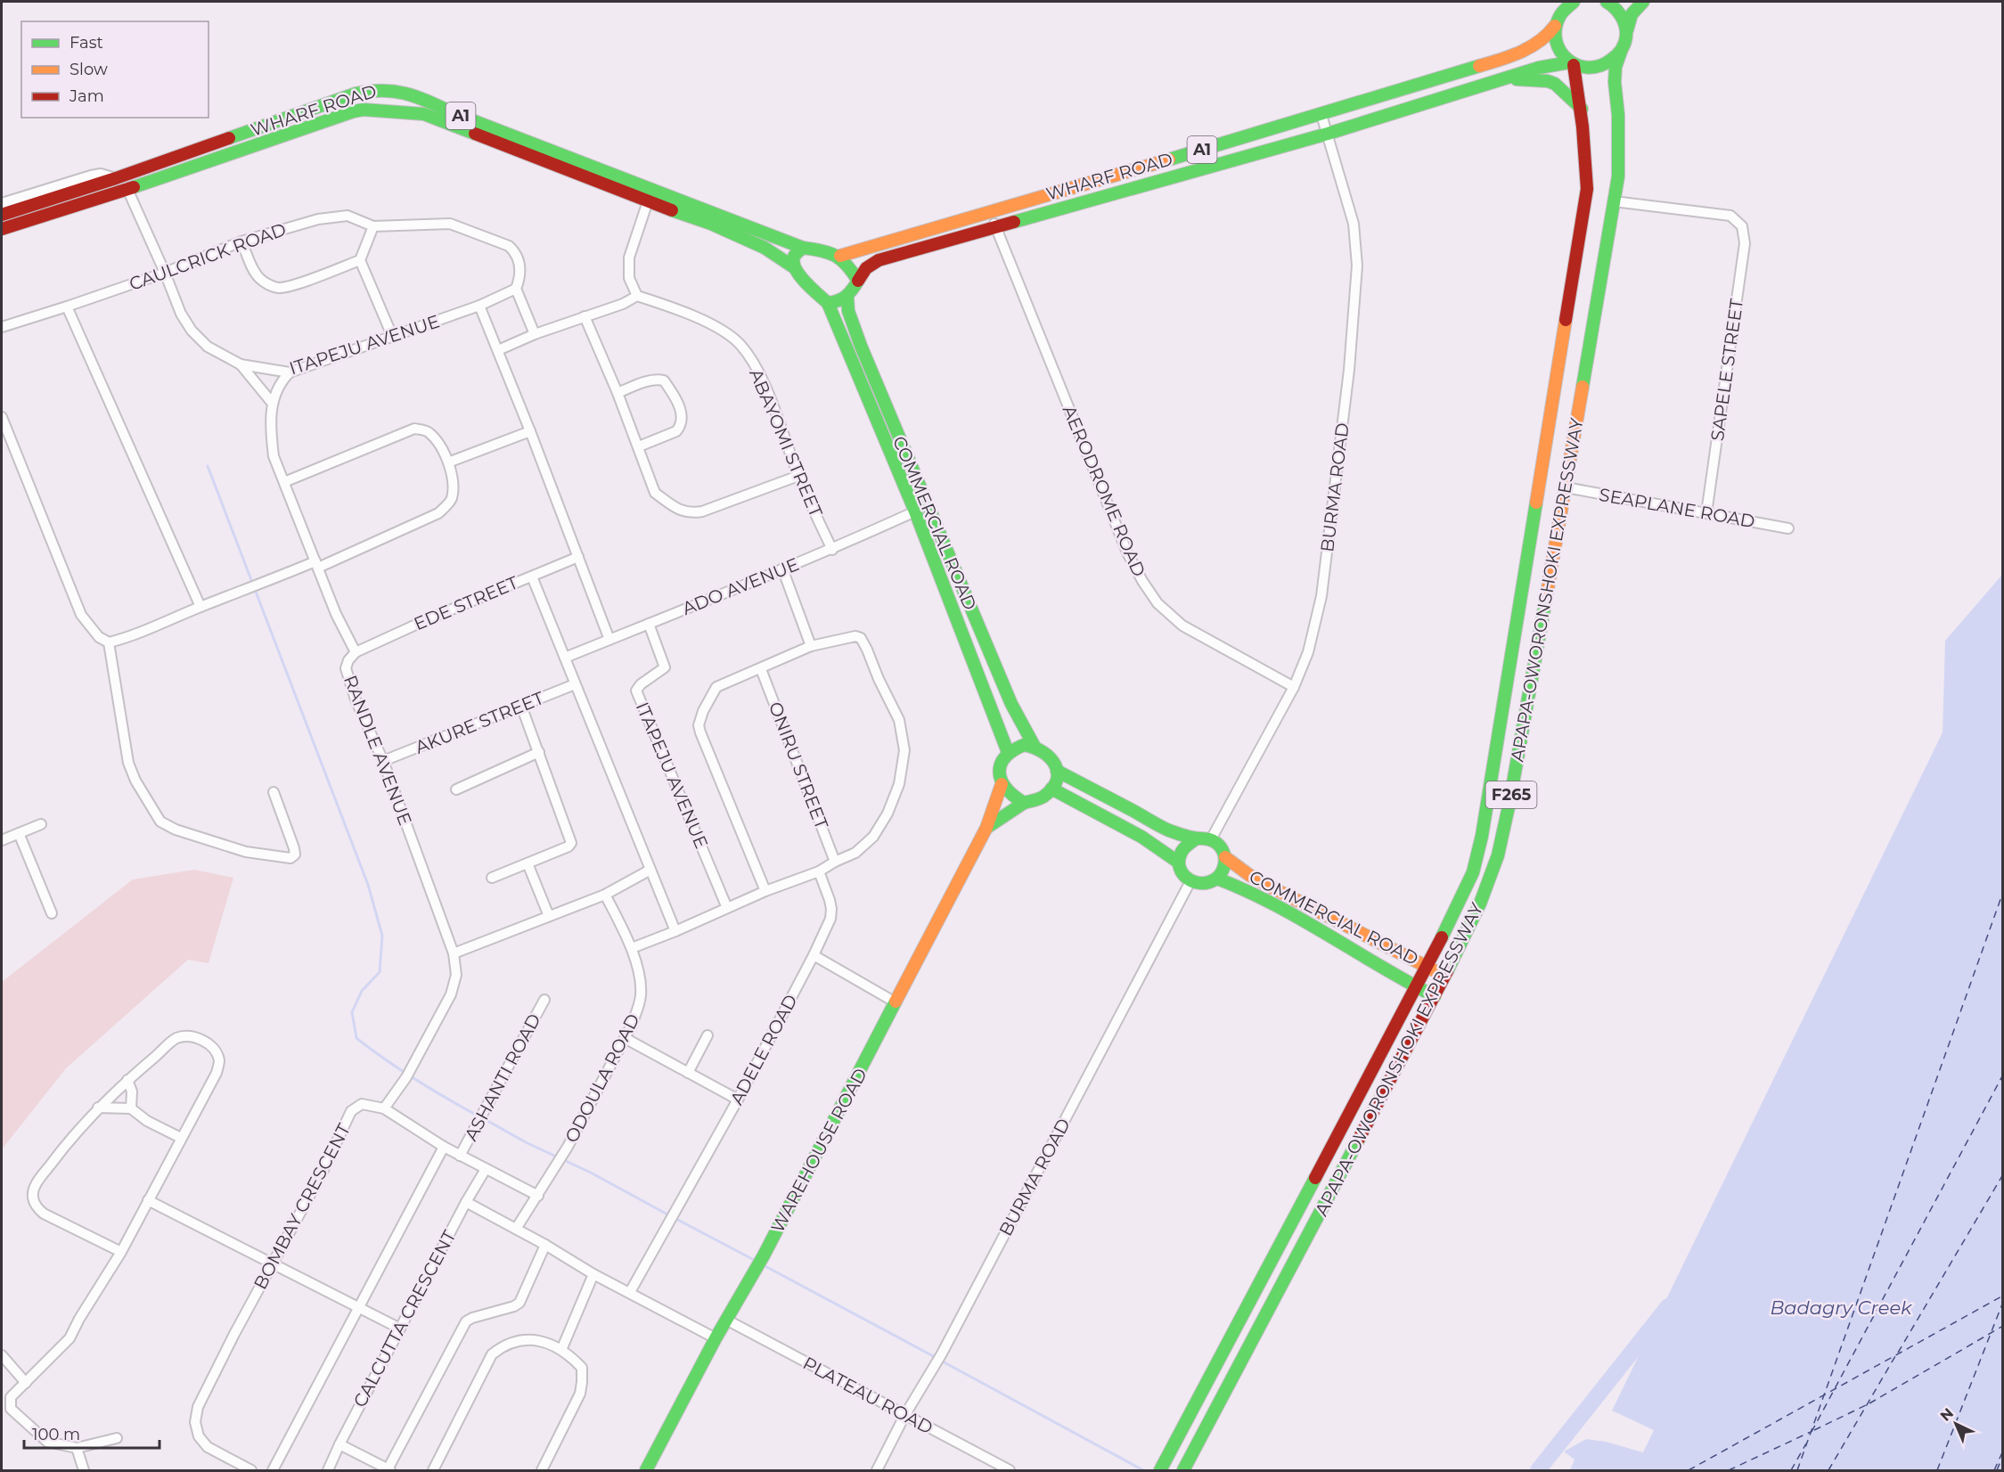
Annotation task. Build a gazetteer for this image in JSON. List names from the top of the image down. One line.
{"streets":{"main road":["WHARF ROAD","A1","COMMERCIAL ROAD","APAPA-OWORONSHOKI EXPRESSWAY","F265","WAREHOUSE ROAD"],"street":["CAULCRICK ROAD","ITAPEJU AVENUE","SAPELE STREET","ABAYOMI STREET","BURMA ROAD","AERODROME ROAD","SEAPLANE ROAD","ADO AVENUE","EDE STREET","AKURE STREET","RANDLE AVENUE","ONIRU STREET","ADELE ROAD","ASHANTI ROAD","ODOULA ROAD","BOMBAY CRESCENT","CALCUTTA CRESCENT","PLATEAU ROAD"]},"crossings":[["WHARF ROAD","ITAPEJU AVENUE"],["WHARF ROAD","BURMA ROAD"],["WHARF ROAD","AERODROME ROAD"],["WHARF ROAD","COMMERCIAL ROAD"],["WHARF ROAD","APAPA-OWORONSHOKI EXPRESSWAY"],["CAULCRICK ROAD","ITAPEJU AVENUE"],["ITAPEJU AVENUE","ADO AVENUE"],["ITAPEJU AVENUE","RANDLE AVENUE"],["SAPELE STREET","SEAPLANE ROAD"],["SAPELE STREET","APAPA-OWORONSHOKI EXPRESSWAY"],["ABAYOMI STREET","ADO AVENUE"],["BURMA ROAD","AERODROME ROAD"],["BURMA ROAD","COMMERCIAL ROAD"],["BURMA ROAD","PLATEAU ROAD"],["SEAPLANE ROAD","APAPA-OWORONSHOKI EXPRESSWAY"],["COMMERCIAL ROAD","ADO AVENUE"],["COMMERCIAL ROAD","APAPA-OWORONSHOKI EXPRESSWAY"],["COMMERCIAL ROAD","WAREHOUSE ROAD"],["EDE STREET","RANDLE AVENUE"],["AKURE STREET","RANDLE AVENUE"],["RANDLE AVENUE","BOMBAY CRESCENT"],["ASHANTI ROAD","BOMBAY CRESCENT"],["ODOULA ROAD","BOMBAY CRESCENT"],["WAREHOUSE ROAD","PLATEAU ROAD"],["BOMBAY CRESCENT","CALCUTTA CRESCENT"]],"water":["Badagry Creek"],"legend":["Fast","Slow","Jam"],"scale_bar":"100 m","north":"top left"}
